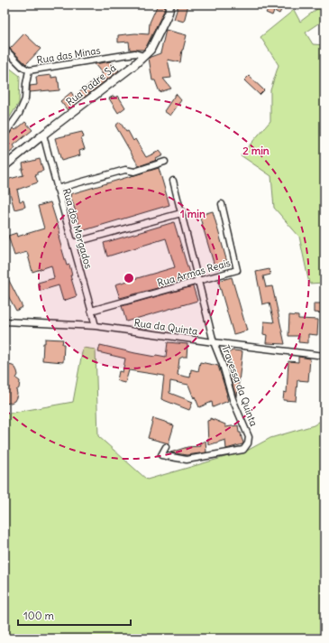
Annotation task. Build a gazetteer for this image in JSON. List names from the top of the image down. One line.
{"streets":{"street":["Rua das Minas","Rua Padre Sá","Rua dos Morgados","Rua Armas Reais","Rua da Quinta","Travessa da Quinta"]},"crossings":[["Rua das Minas","Rua Padre Sá"],["Rua Padre Sá","Rua dos Morgados"],["Rua dos Morgados","Rua Armas Reais"],["Rua dos Morgados","Rua da Quinta"],["Rua da Quinta","Travessa da Quinta"]],"scale_bar":"100 m","rings":["2 min","1 min"]}
